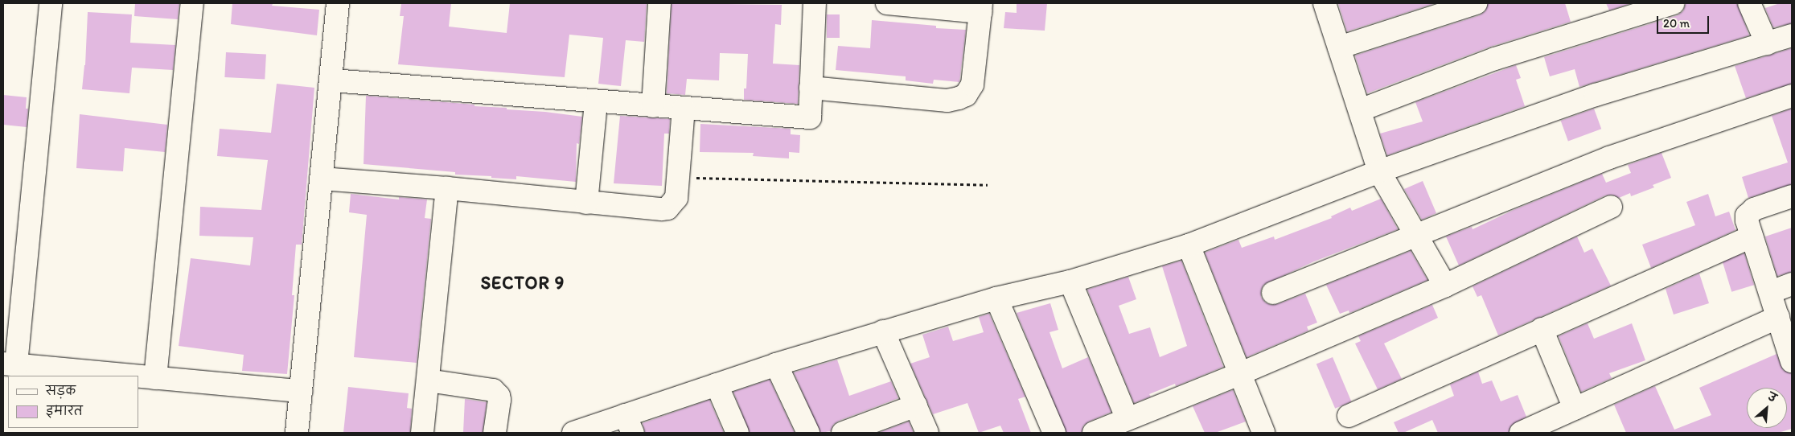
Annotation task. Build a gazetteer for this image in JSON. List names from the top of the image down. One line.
{"districts":["SECTOR 9"],"legend":["सड़क","इमारत"],"scale_bar":"20 m","north":"top right"}
